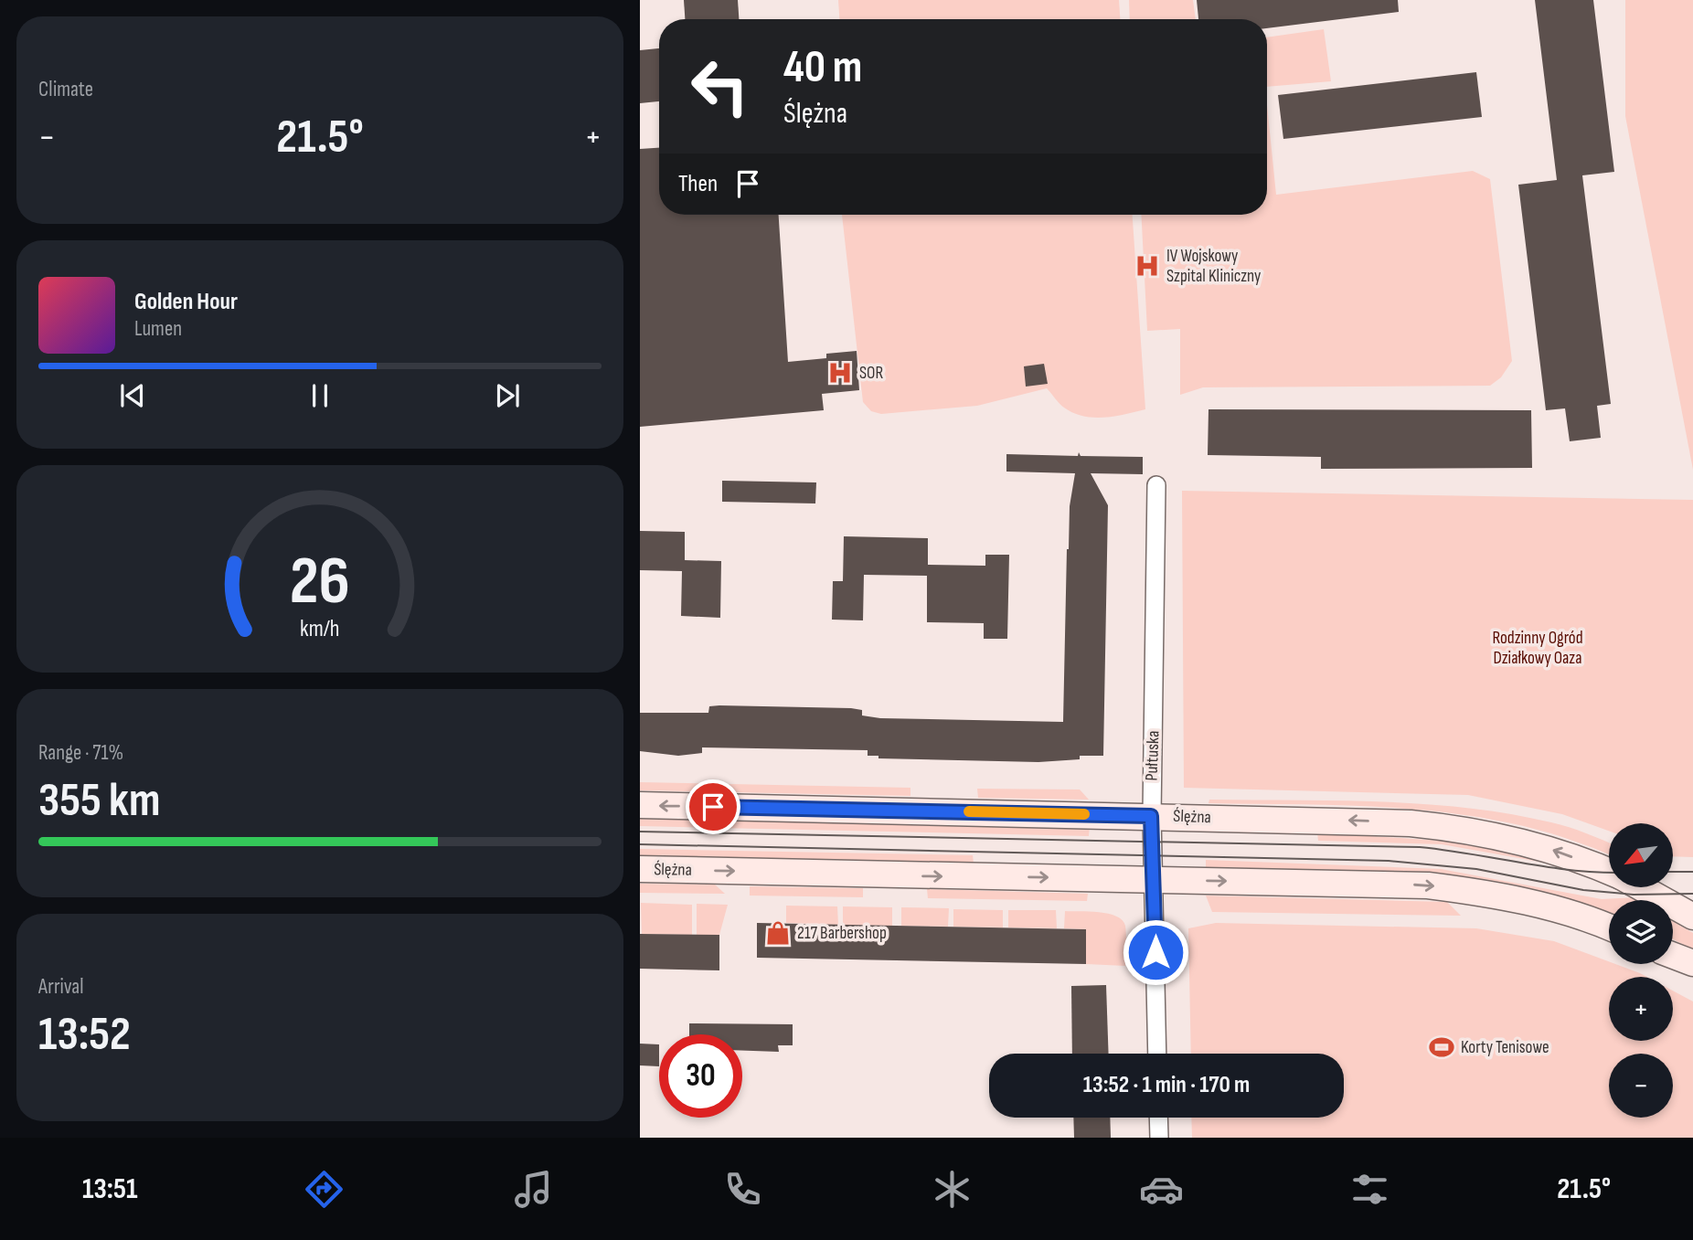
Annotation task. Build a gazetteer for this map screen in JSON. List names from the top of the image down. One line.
{"streets":{"main road":["Ślężna"],"street":["Pułtuska"]},"crossings":[["Pułtuska","Ślężna"]],"parks":["Rodzinny Ogród Działkowy Oaza"],"places":{"hospital":["IV Wojskowy Szpital Kliniczny","SOR"],"shop":["217 Barbershop"],"sports":["Korty Tenisowe"]},"north":"bottom left","page":{"tile":["Climate",["Range · 71%","355 km"],["Arrival","13:52"]],"turn":["40 m","Ślężna"],"heat":["−","21.5°","+"],"then":"Then","song":["Golden Hour","Lumen"],"map_buttons":["+","−"],"limit":"30","trip":"13:52 · 1 min · 170 m","tabs":["13:51","21.5°"],"gauge":["26","km/h"]}}
